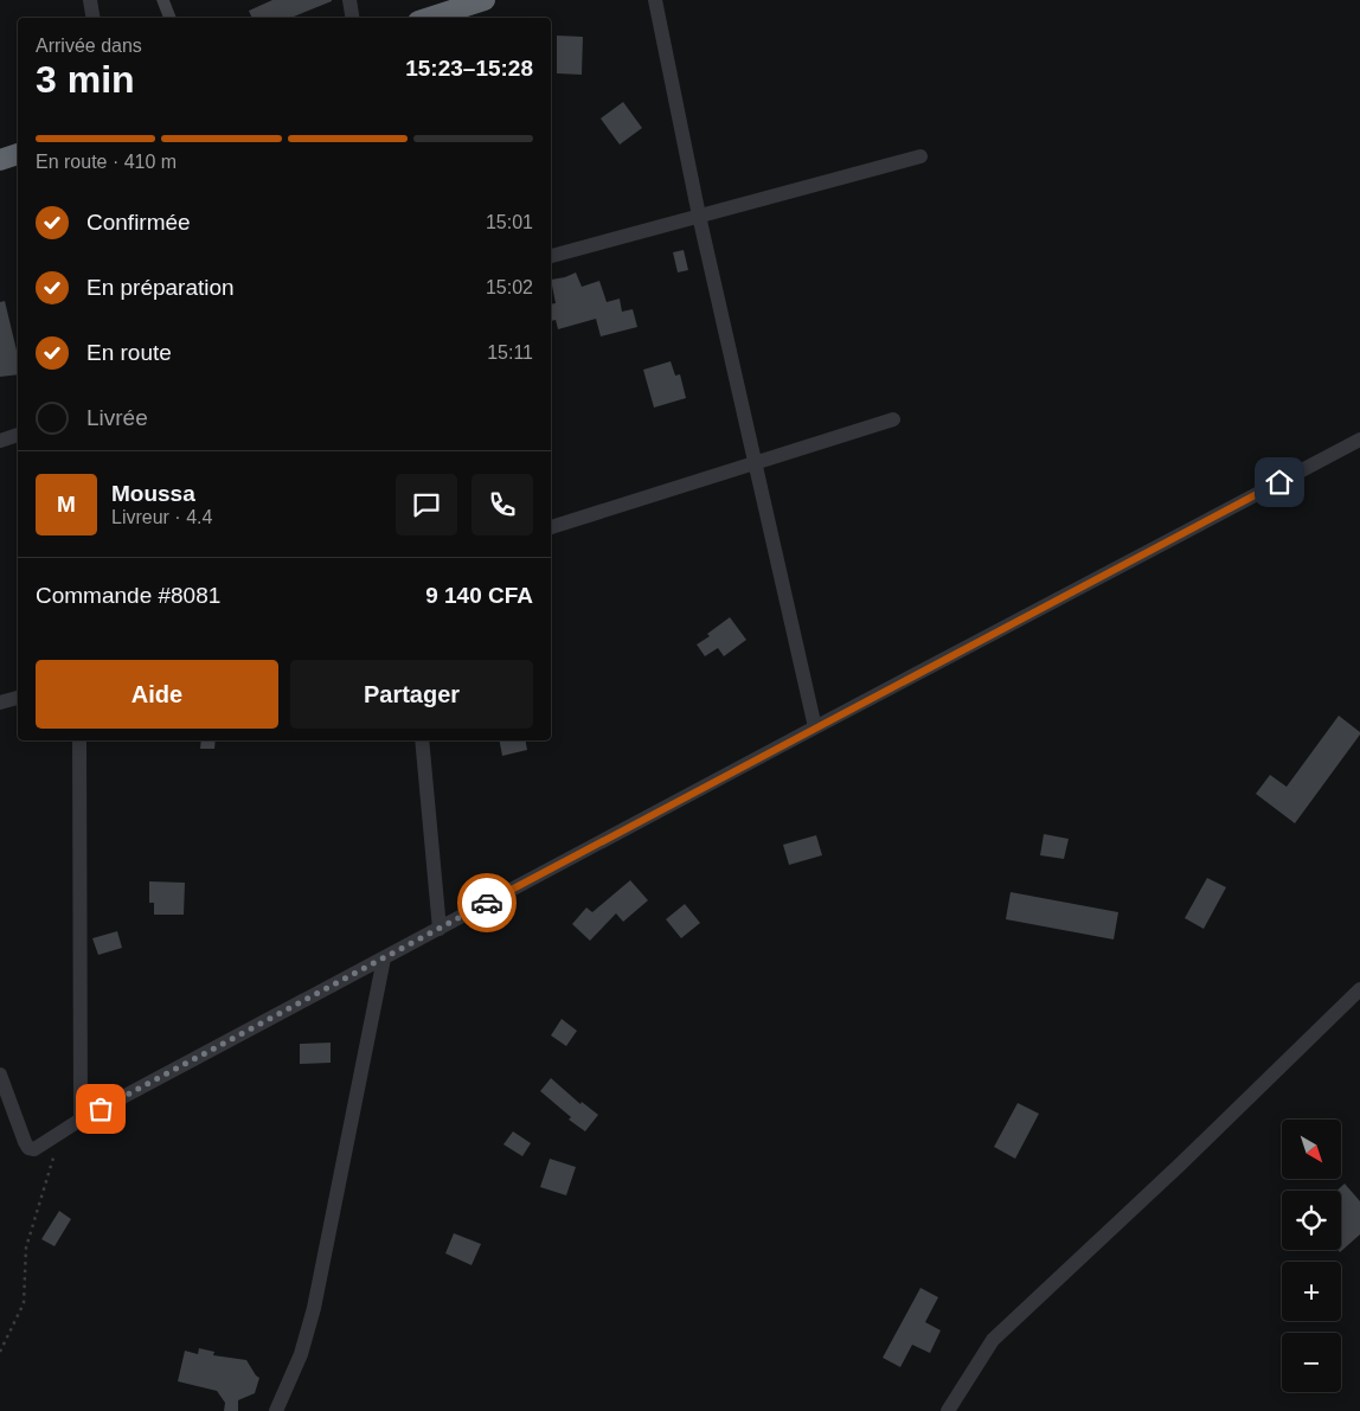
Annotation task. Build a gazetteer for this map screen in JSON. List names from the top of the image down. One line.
{"north":"bottom right","page":{"heading":["3 min","Arrivée dans","15:23–15:28"],"panel":["Moussa","Livreur · 4.4","Commande #8081","9 140 CFA"],"bar":"En route · 410 m","list":[["Confirmée","15:01"],["En préparation","15:02"],["En route","15:11"],"Livrée"],"round":"M","buttons":["Aide","Partager"],"map_buttons":["+","−"]}}
